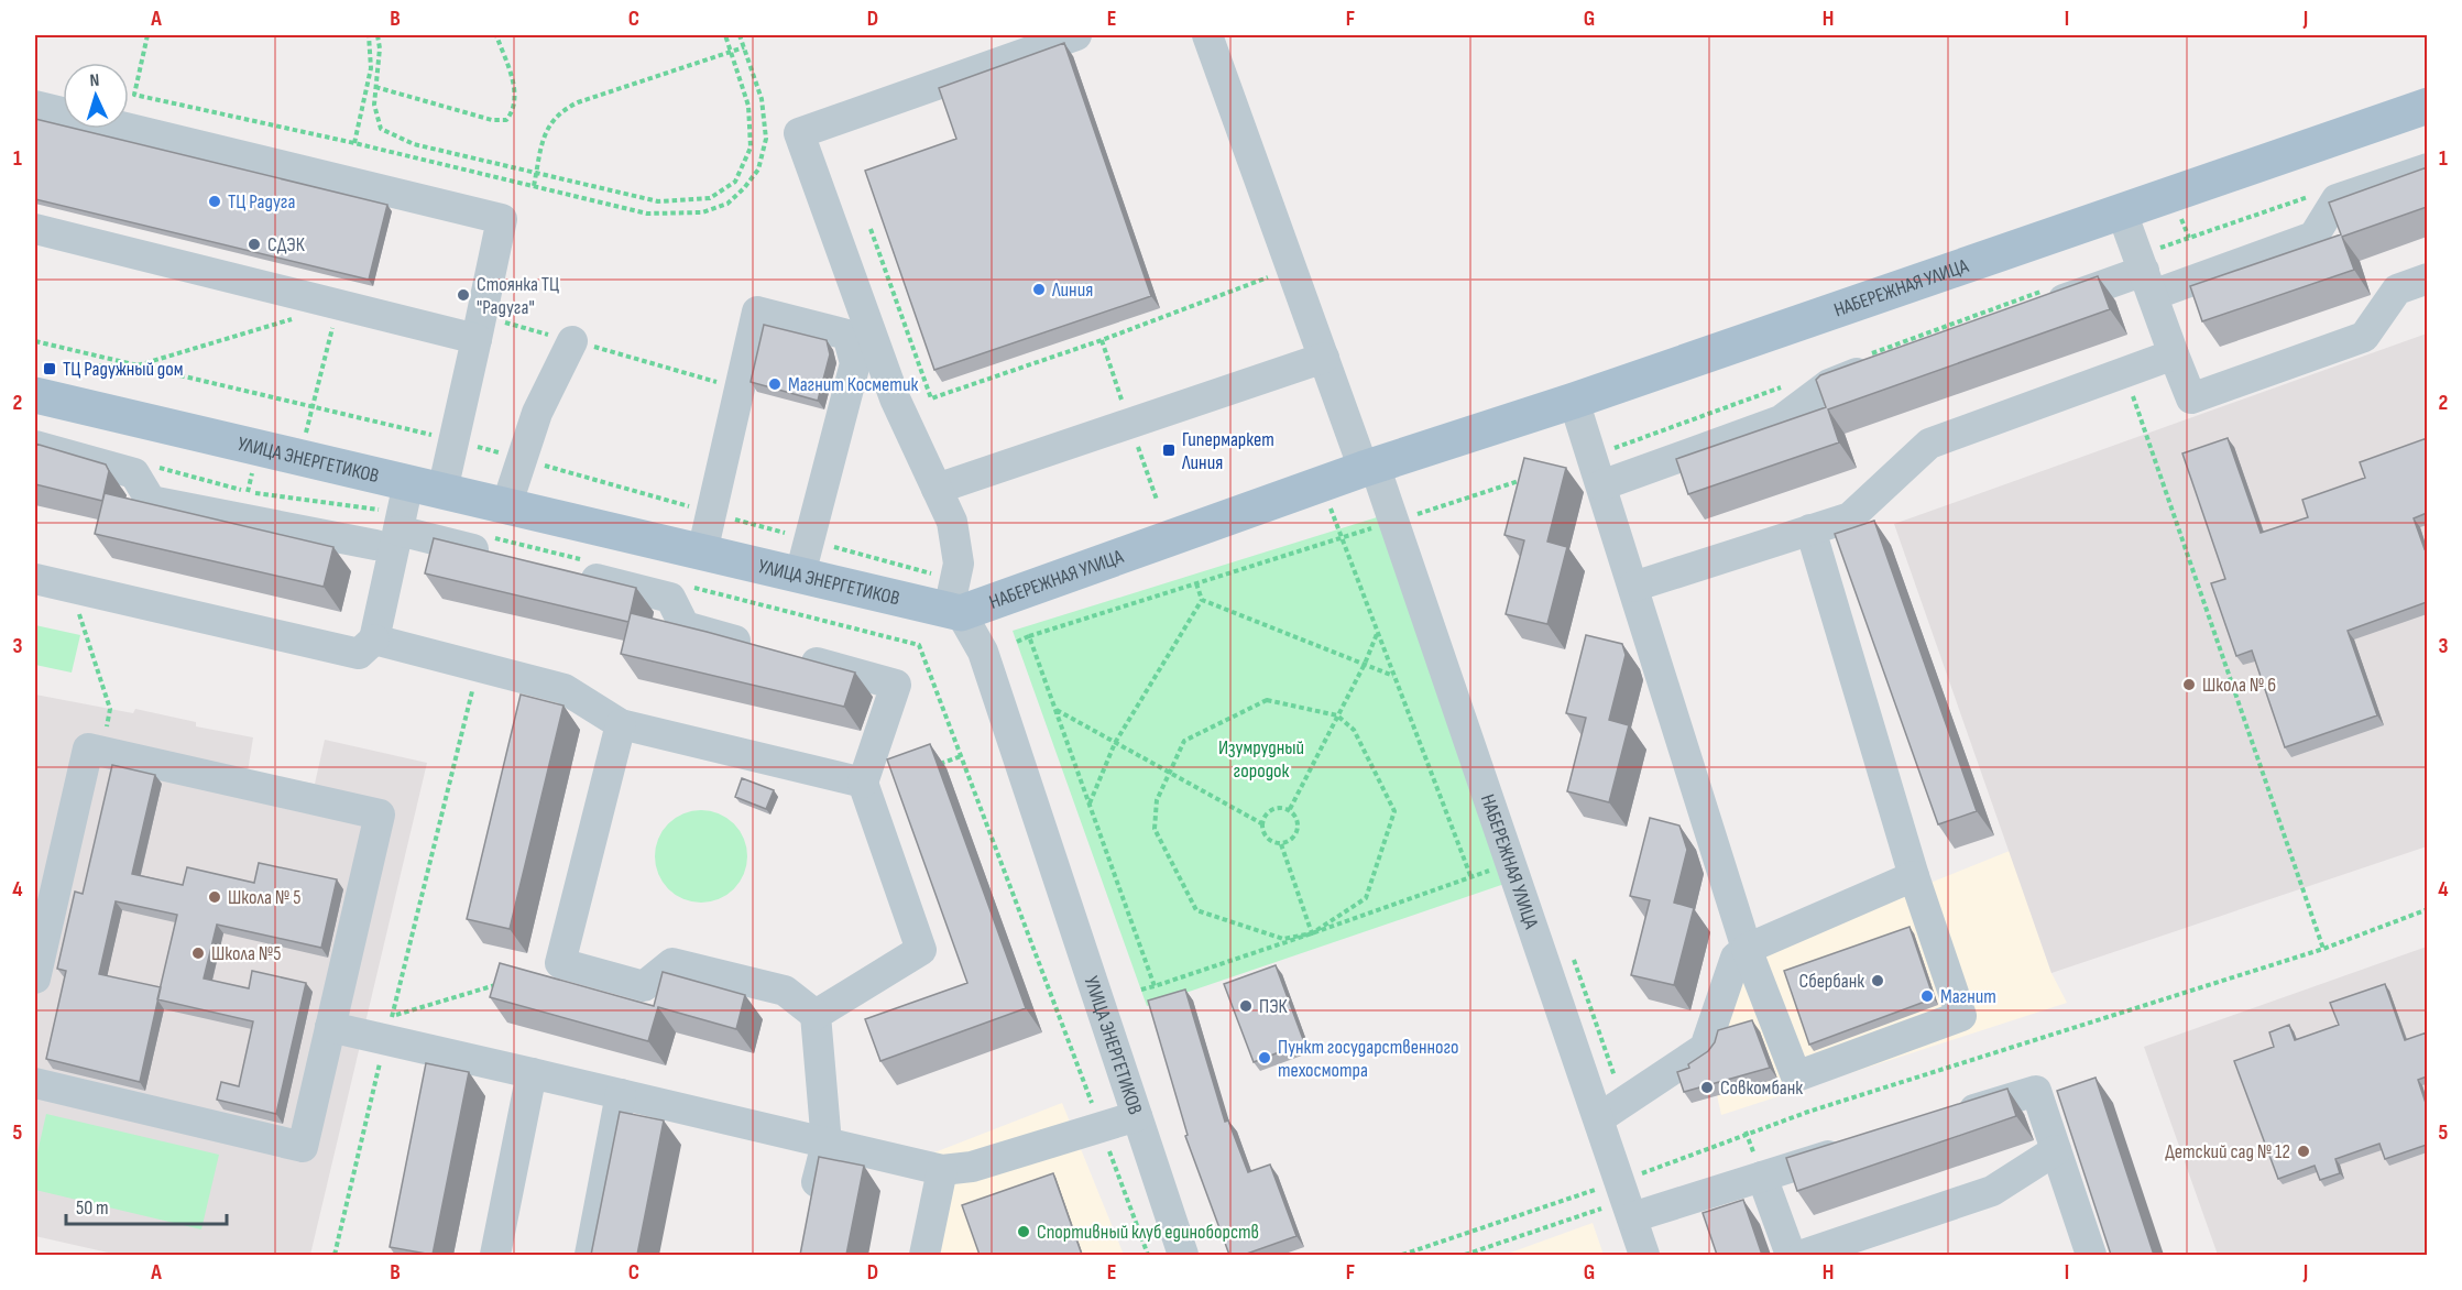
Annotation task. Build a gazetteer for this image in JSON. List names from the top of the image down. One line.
{"streets":{"main road":["НАБЕРЕЖНАЯ УЛИЦА","УЛИЦА ЭНЕРГЕТИКОВ"]},"crossings":[["НАБЕРЕЖНАЯ УЛИЦА","УЛИЦА ЭНЕРГЕТИКОВ"]],"parks":["Изумрудный городок"],"places":{"other":["ТЦ Радуга","СДЭК","Линия","Стоянка ТЦ \"Радуга\"","Магнит Косметик","Школа № 6","Школа № 5","Школа №5","Сбербанк","Магнит","ПЭК","Пункт государственного техосмотра","Совкомбанк","Детский сад № 12","Спортивный клуб единоборств"],"transit":["ТЦ Радужный дом","Гипермаркет Линия"]},"scale_bar":"50 m","north":"top","grid":{"columns":["A","B","C","D","E","F","G","H","I","J"],"rows":["1","2","3","4","5"]}}
